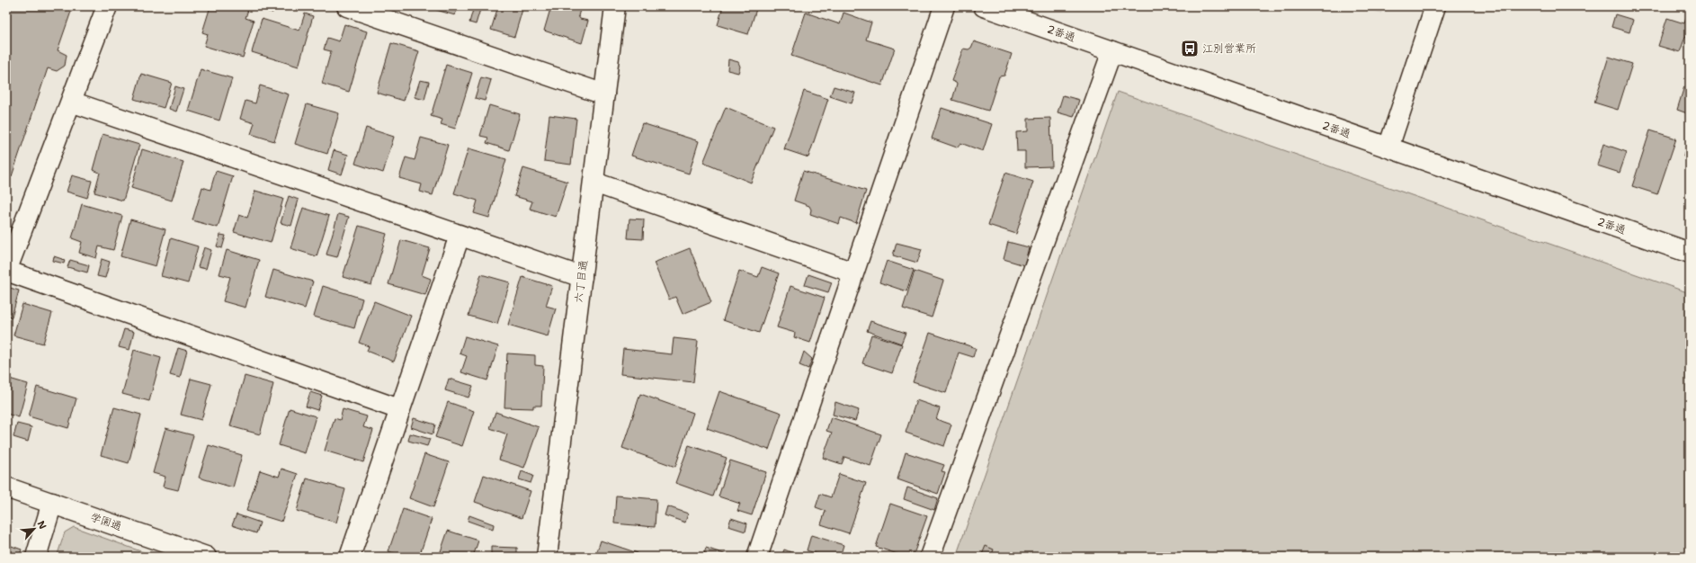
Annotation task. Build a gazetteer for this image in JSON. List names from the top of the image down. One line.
{"streets":{"street":["2番通","六丁目通","学園通"]},"places":{"bus stop":["江別営業所"]},"north":"top right"}
